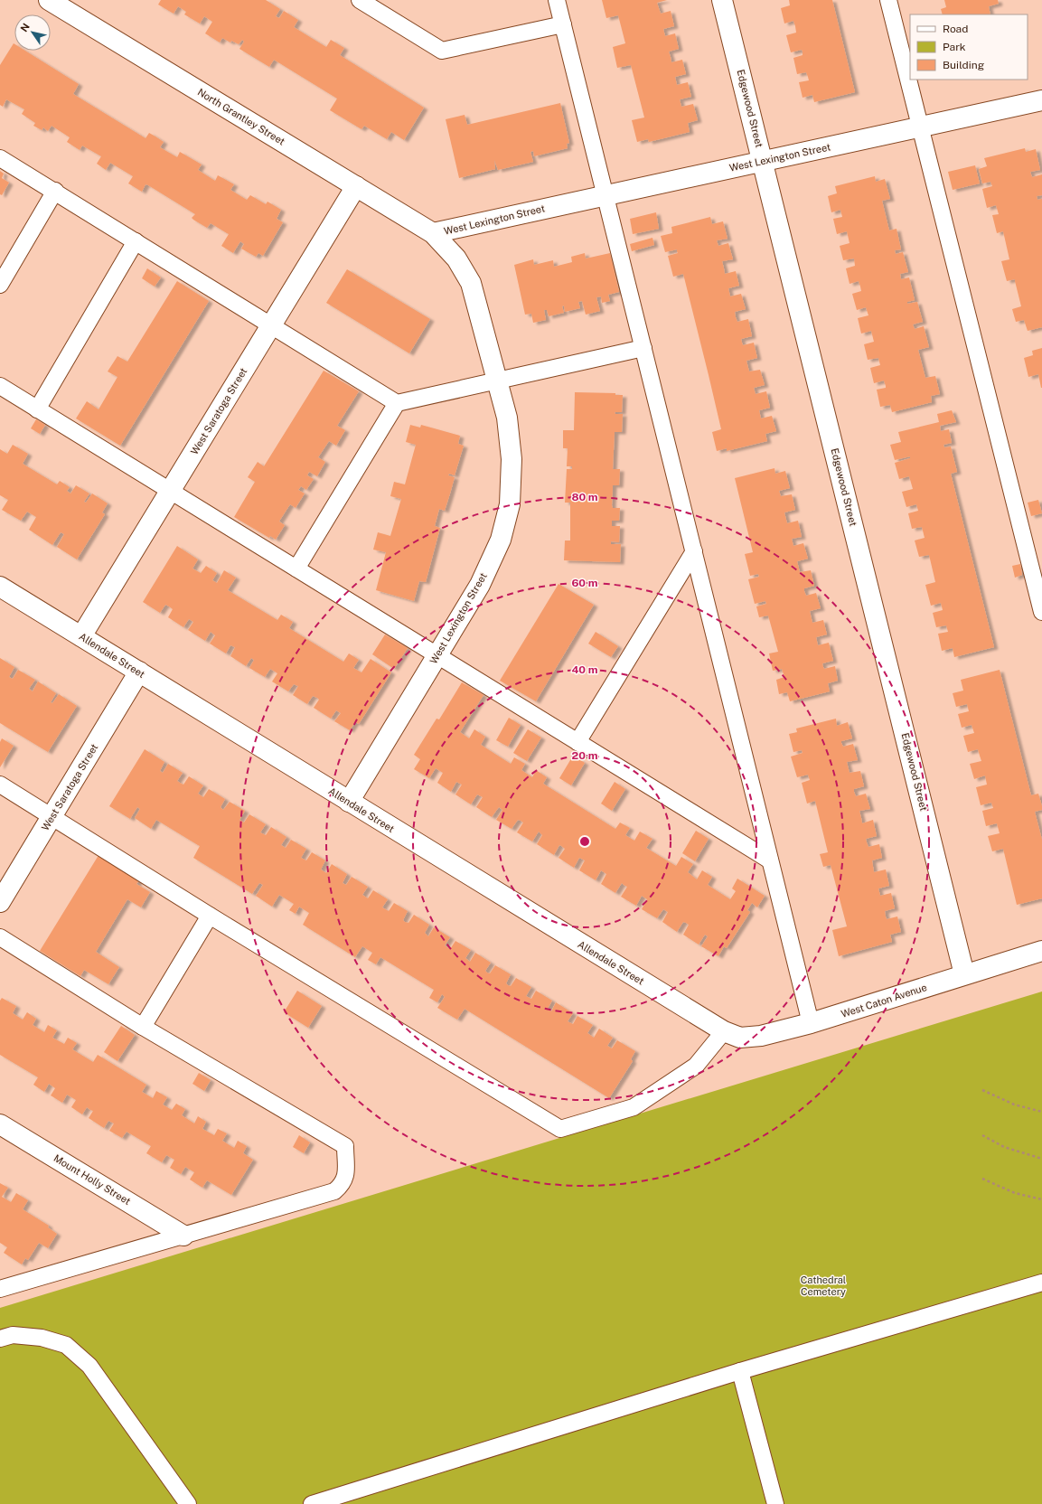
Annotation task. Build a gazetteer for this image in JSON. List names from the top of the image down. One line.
{"streets":{"street":["Edgewood Street","North Grantley Street","West Lexington Street","West Saratoga Street","Allendale Street","West Caton Avenue","Mount Holly Street"]},"crossings":[["Edgewood Street","West Lexington Street"],["Edgewood Street","West Caton Avenue"],["North Grantley Street","West Lexington Street"],["North Grantley Street","West Saratoga Street"],["West Lexington Street","Allendale Street"],["West Saratoga Street","Allendale Street"],["Allendale Street","West Caton Avenue"]],"parks":["Cathedral Cemetery"],"legend":["Road","Park","Building"],"north":"top left","rings":["80 m","60 m","40 m","20 m"]}
